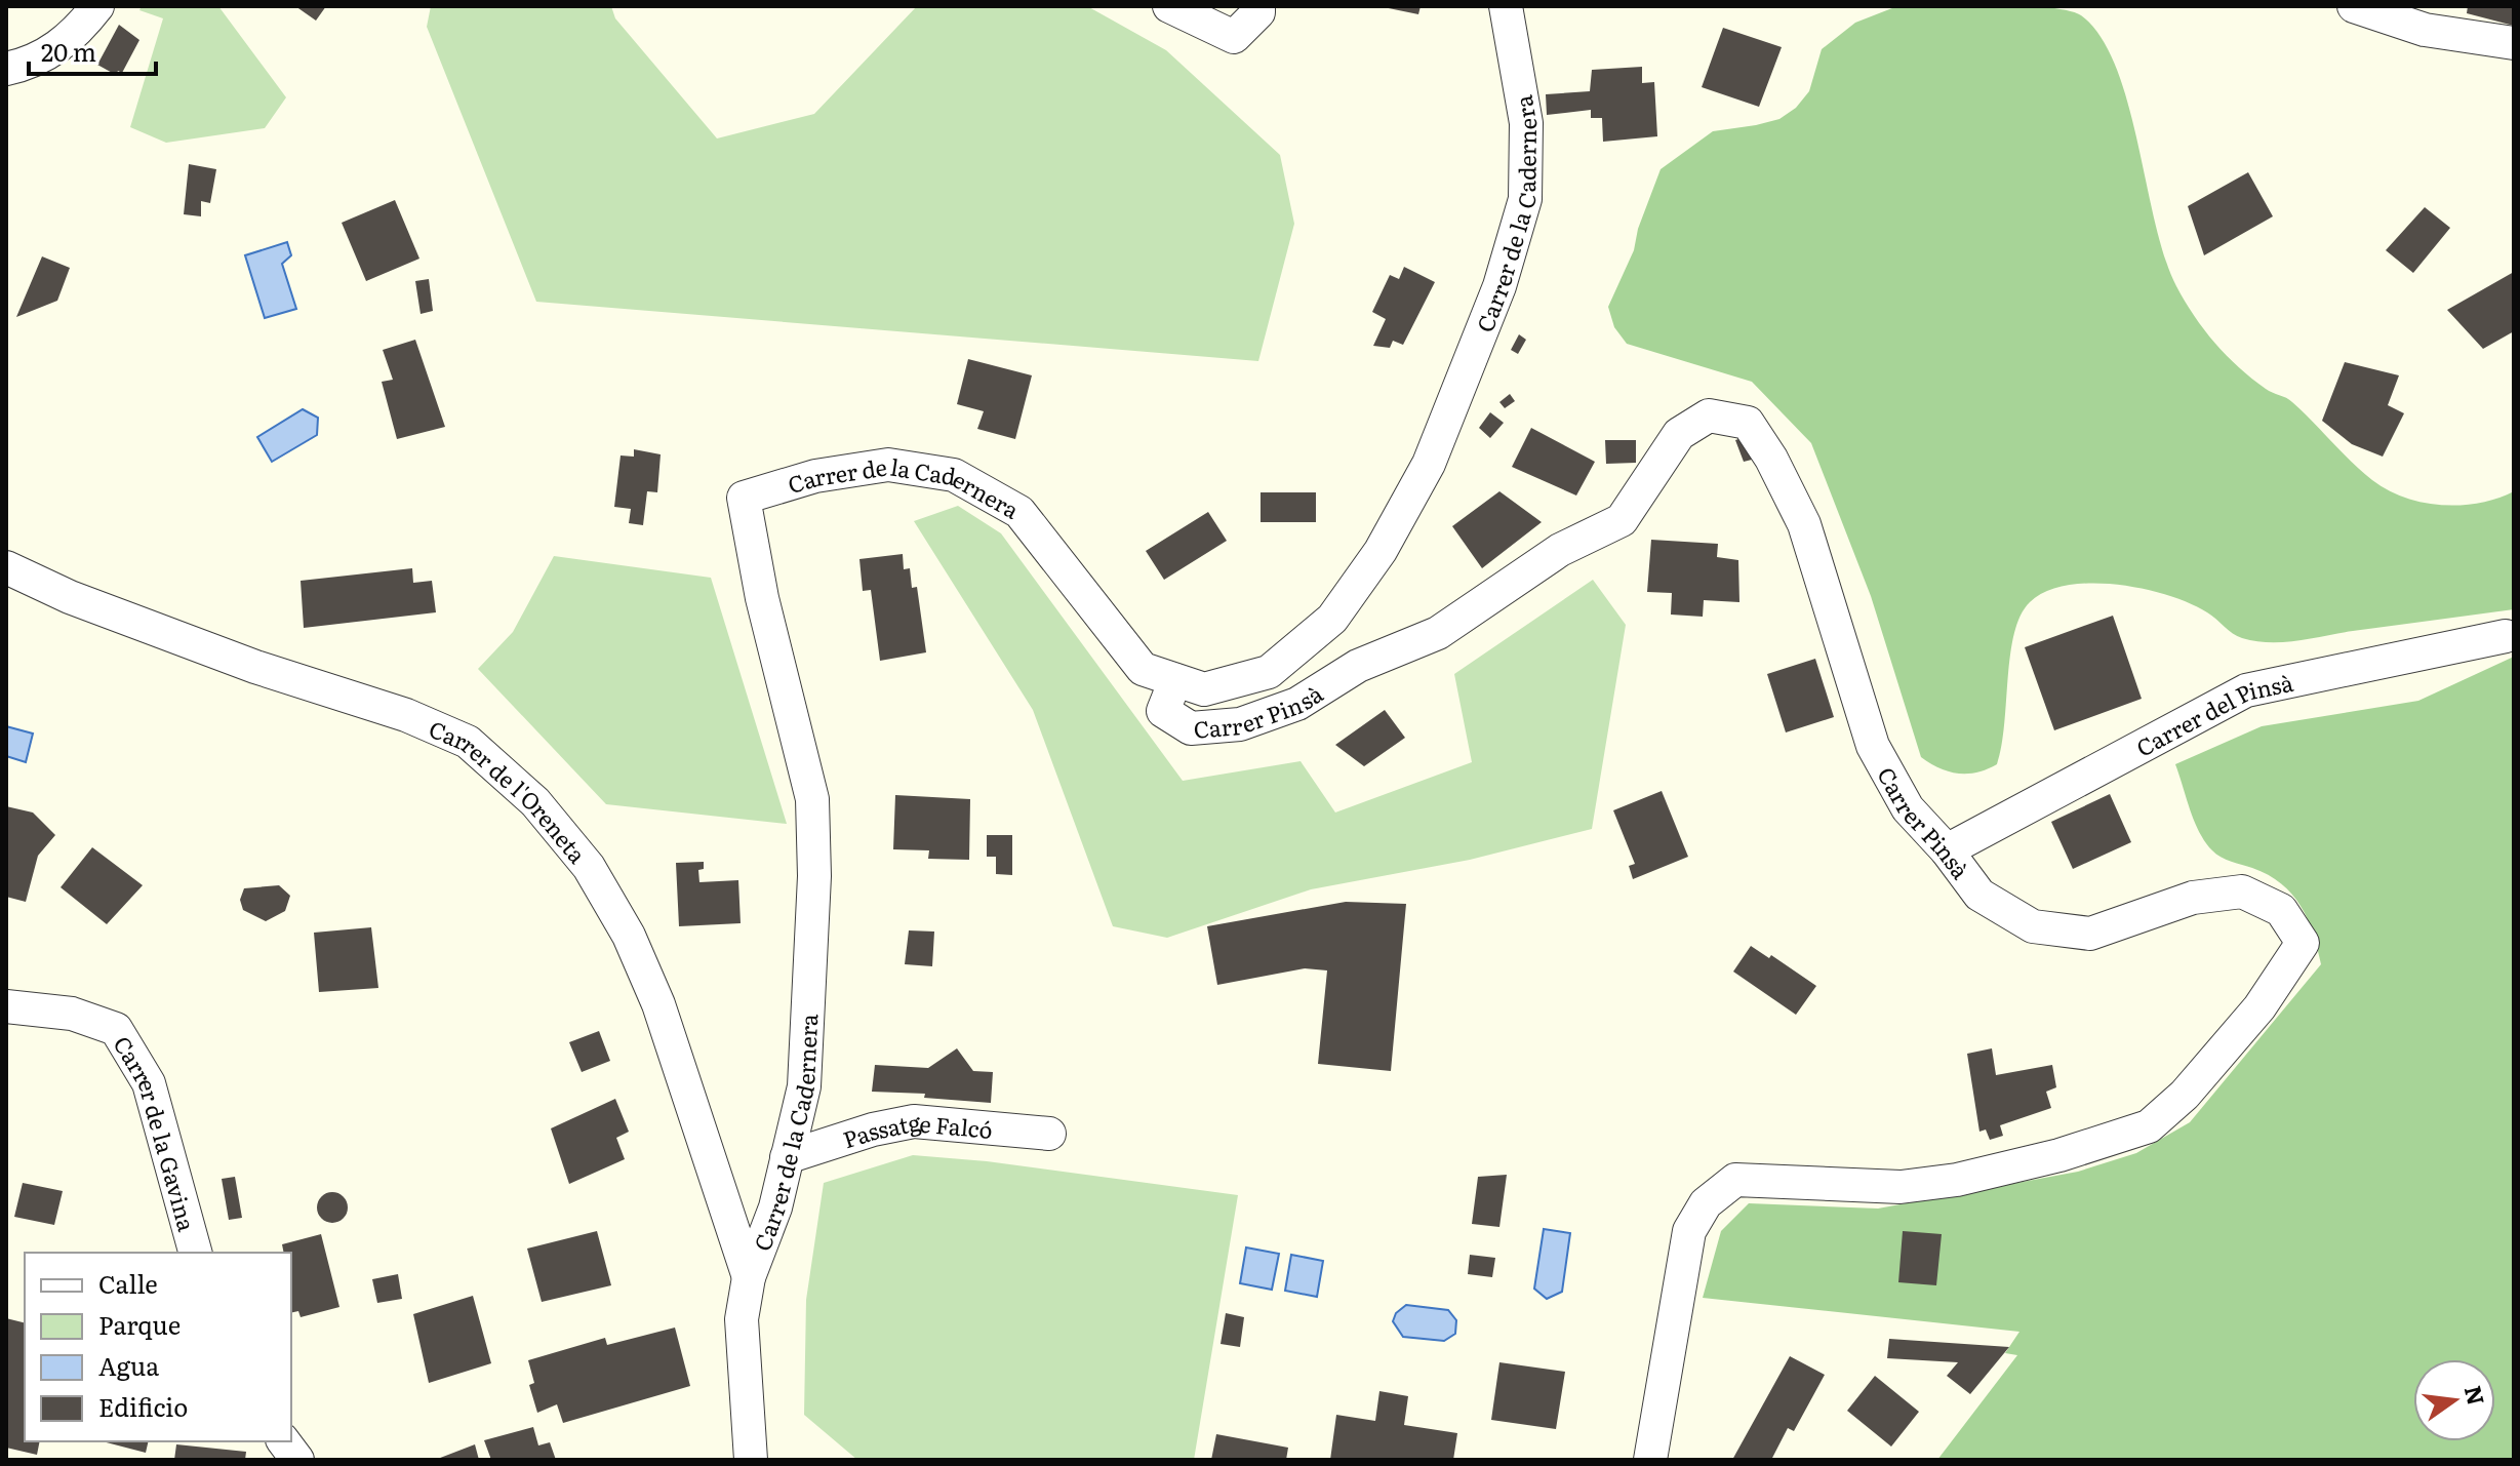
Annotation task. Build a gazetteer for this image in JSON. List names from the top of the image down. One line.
{"streets":{"street":["Carrer de la Cadernera","Carrer Pinsà","Carrer del Pinsà","Carrer de l'Oreneta","Carrer de la Gavina","Passatge Falcó"]},"crossings":[["Carrer de la Cadernera","Carrer Pinsà"],["Carrer de la Cadernera","Carrer de l'Oreneta"],["Carrer de la Cadernera","Passatge Falcó"],["Carrer Pinsà","Carrer del Pinsà"]],"legend":["Calle","Parque","Agua","Edificio"],"scale_bar":"20 m","north":"right"}
